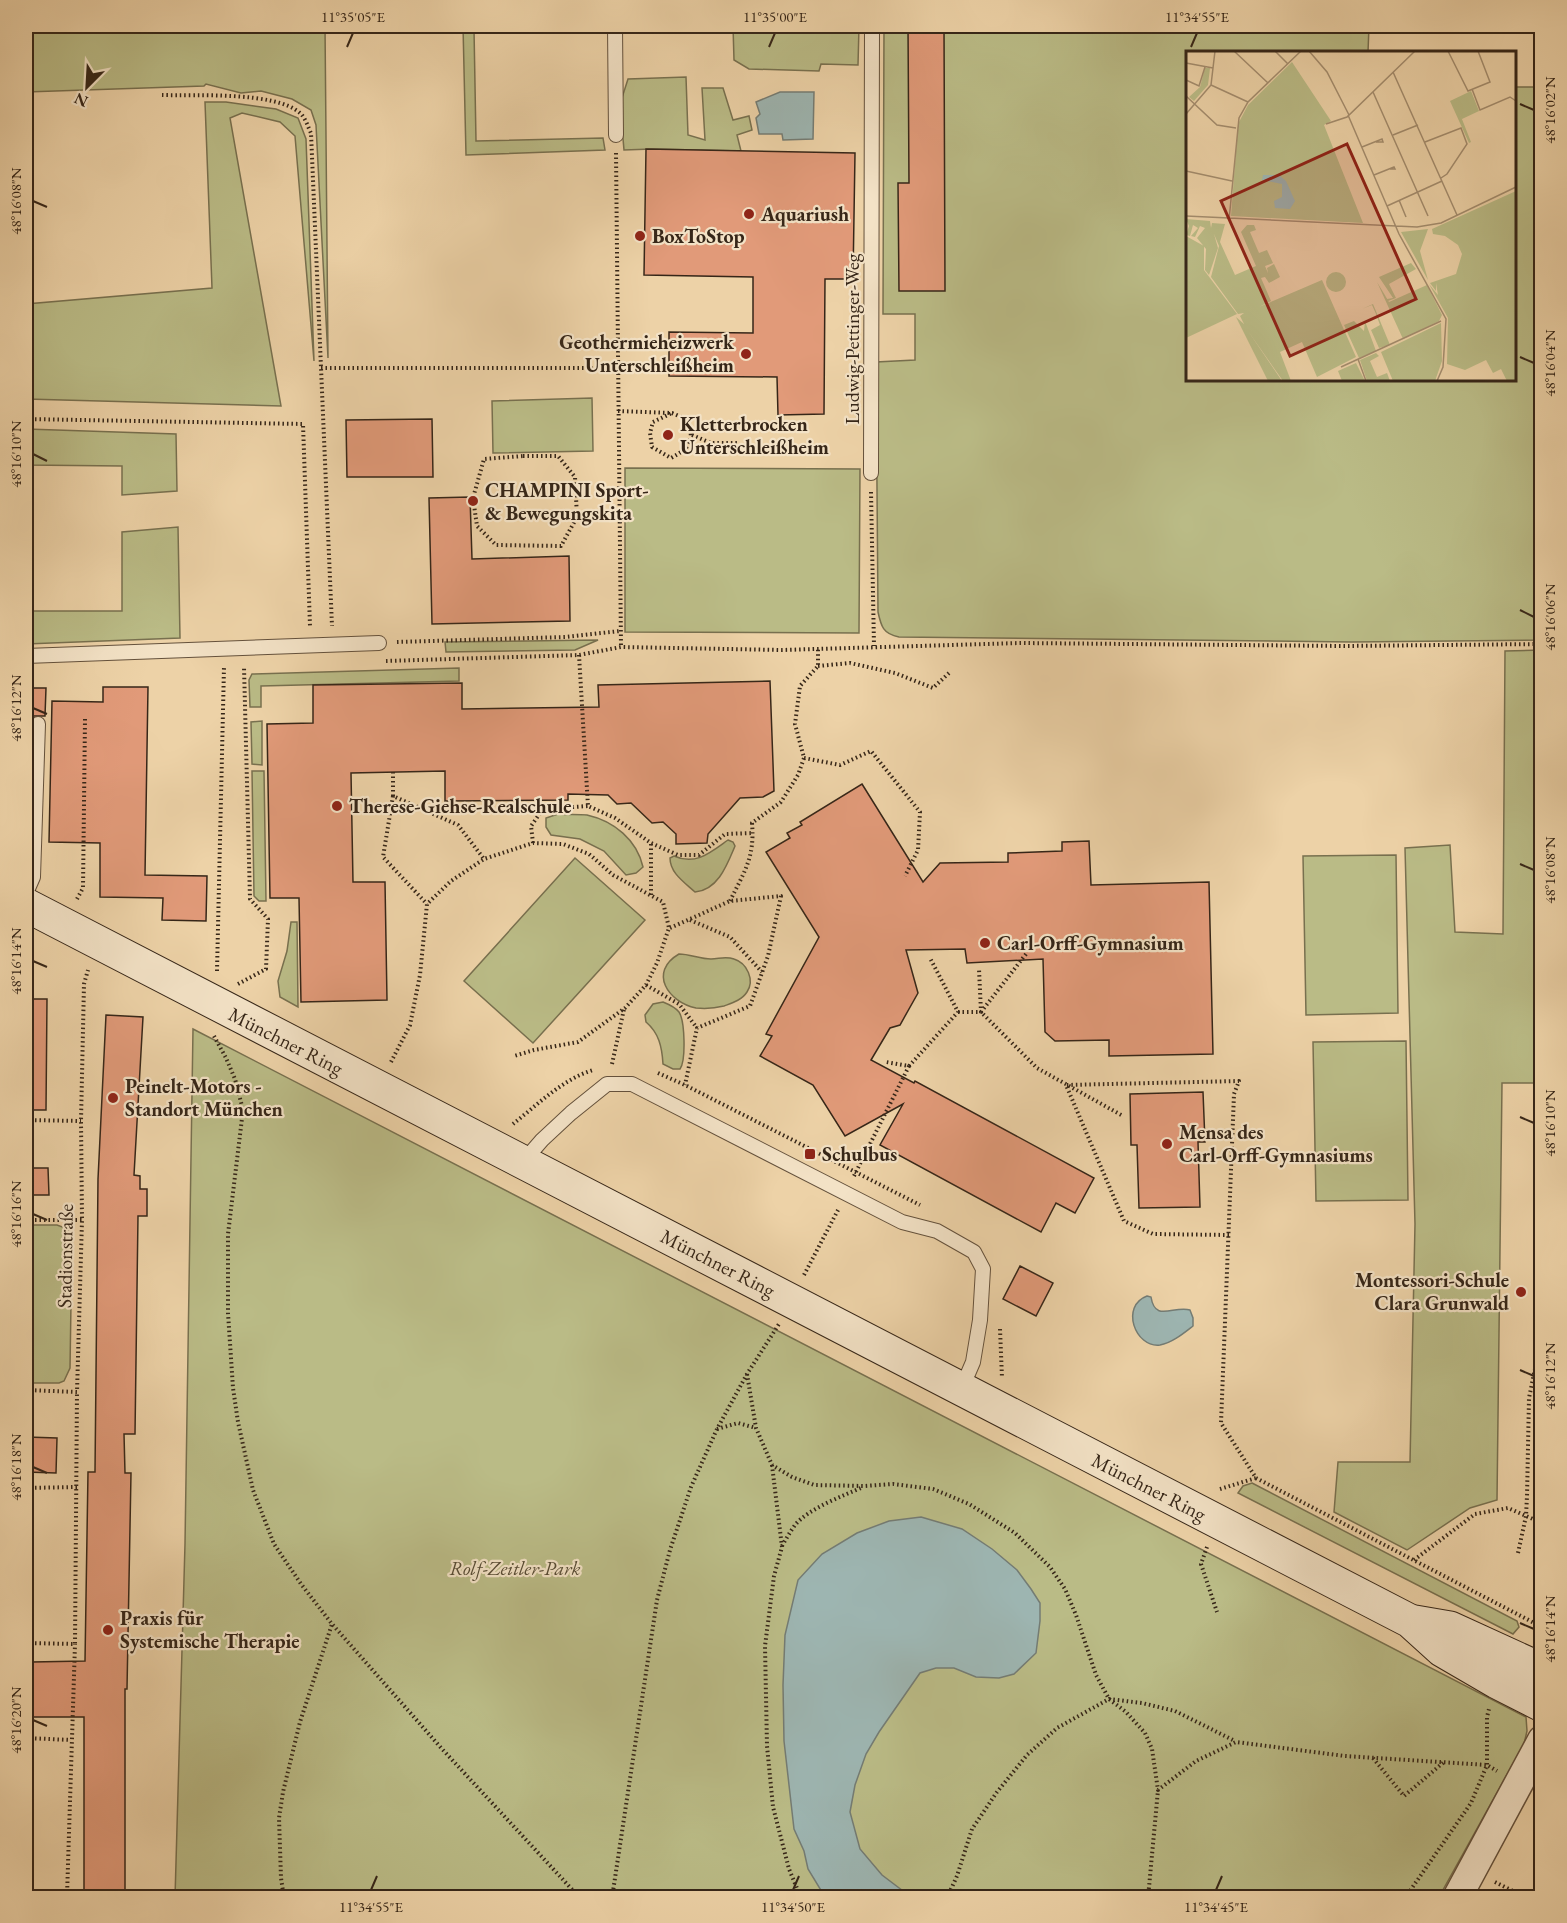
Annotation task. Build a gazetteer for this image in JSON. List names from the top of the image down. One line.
{"streets":{"main road":["Münchner Ring"],"lane":["Ludwig-Pettinger-Weg"],"path":["Stadionstraße"]},"parks":["Rolf-Zeitler-Park"],"places":{"other":["Aquariush","BoxToStop","Geothermieheizwerk Unterschleißheim","Kletterbrocken Unterschleißheim","CHAMPINI Sport- & Bewegungskita","Therese-Giehse-Realschule","Carl-Orff-Gymnasium","Peinelt-Motors - Standort München","Mensa des Carl-Orff-Gymnasiums","Montessori-Schule Clara Grunwald","Praxis für Systemische Therapie"],"transit":["Schulbus"]},"north":"bottom left","coordinates":["11°35'05\"E","11°35'00\"E","11°34'55\"E","48°16'02\"N","48°16'08\"N","48°16'04\"N","48°16'10\"N","48°16'06\"N","48°16'12\"N","48°16'14\"N","48°16'16\"N","48°16'18\"N","48°16'20\"N","11°34'50\"E","11°34'45\"E"]}
